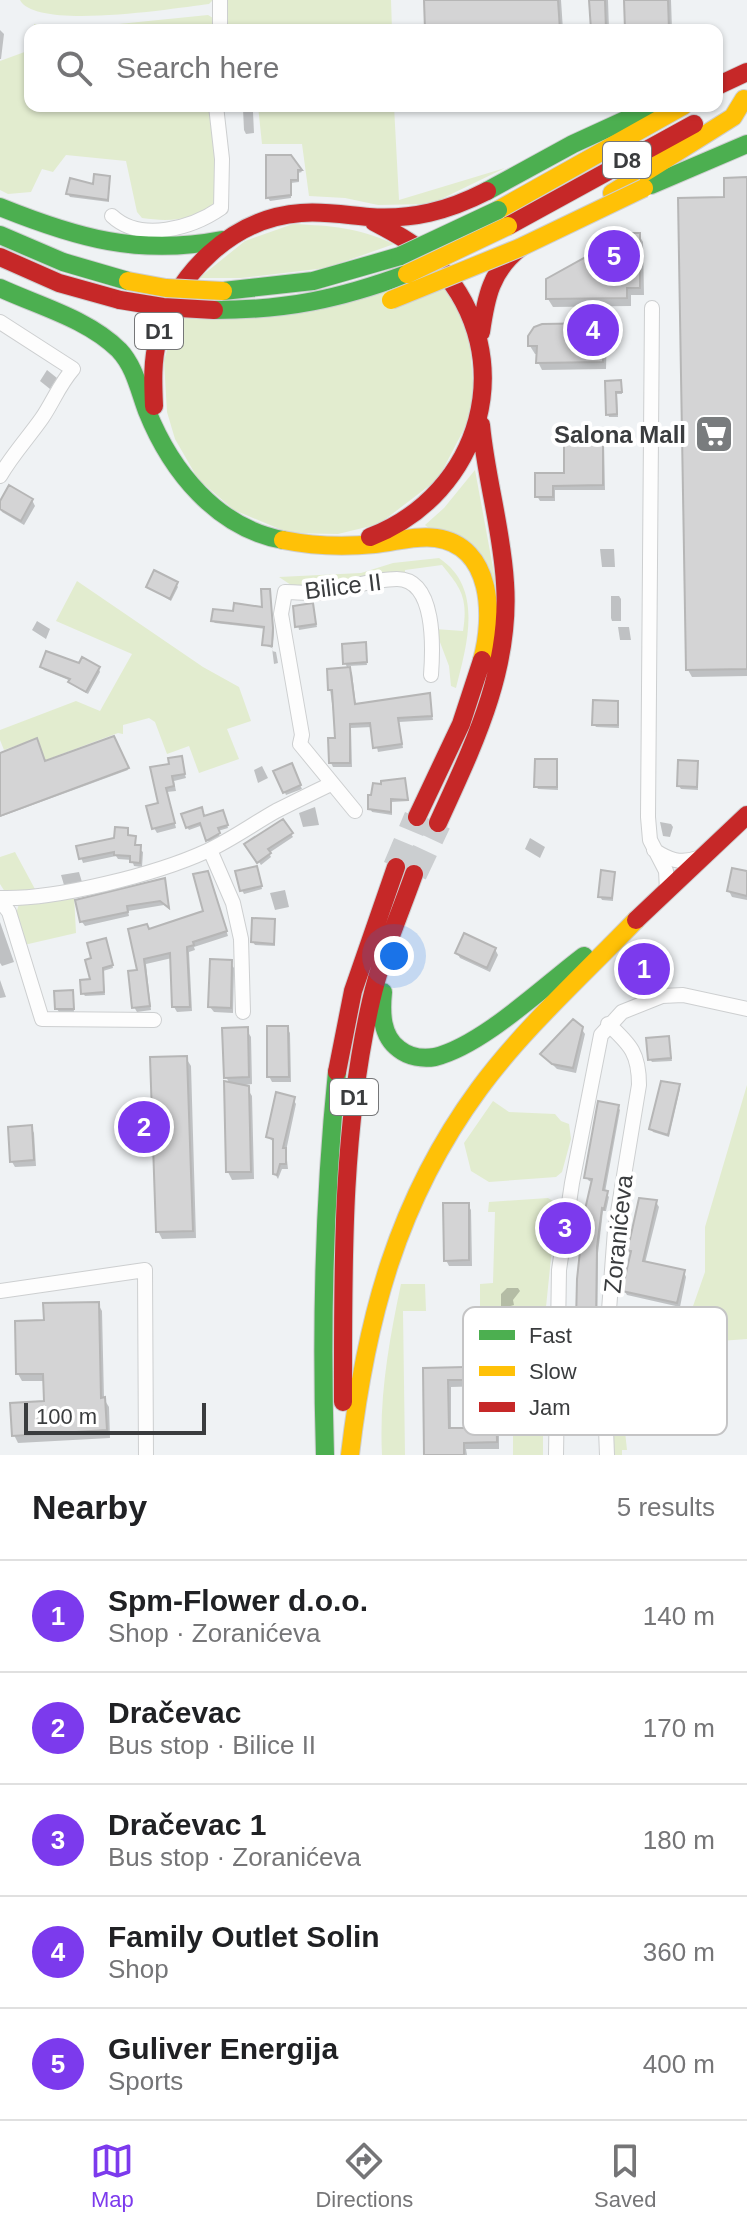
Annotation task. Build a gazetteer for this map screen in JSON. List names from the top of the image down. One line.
{"streets":{"main road":["D8","D1"],"street":["Bilice II","Zoranićeva"]},"places":{"supermarket":["Salona Mall"]},"legend":["Fast","Slow","Jam"],"scale_bar":"100 m","page":{"search":"Search here","pins":["5","4","1","2","3"],"scale":"100 m","heading":["Nearby","5 results"],"list":[{"mark":"1","name":"Spm-Flower d.o.o.","note":"Shop · Zoranićeva","value":"140 m"},{"mark":"2","name":"Dračevac","note":"Bus stop · Bilice II","value":"170 m"},{"mark":"3","name":"Dračevac 1","note":"Bus stop · Zoranićeva","value":"180 m"},{"mark":"4","name":"Family Outlet Solin","note":"Shop","value":"360 m"},{"mark":"5","name":"Guliver Energija","note":"Sports","value":"400 m"}],"nav":["Map","Directions","Saved"]}}
